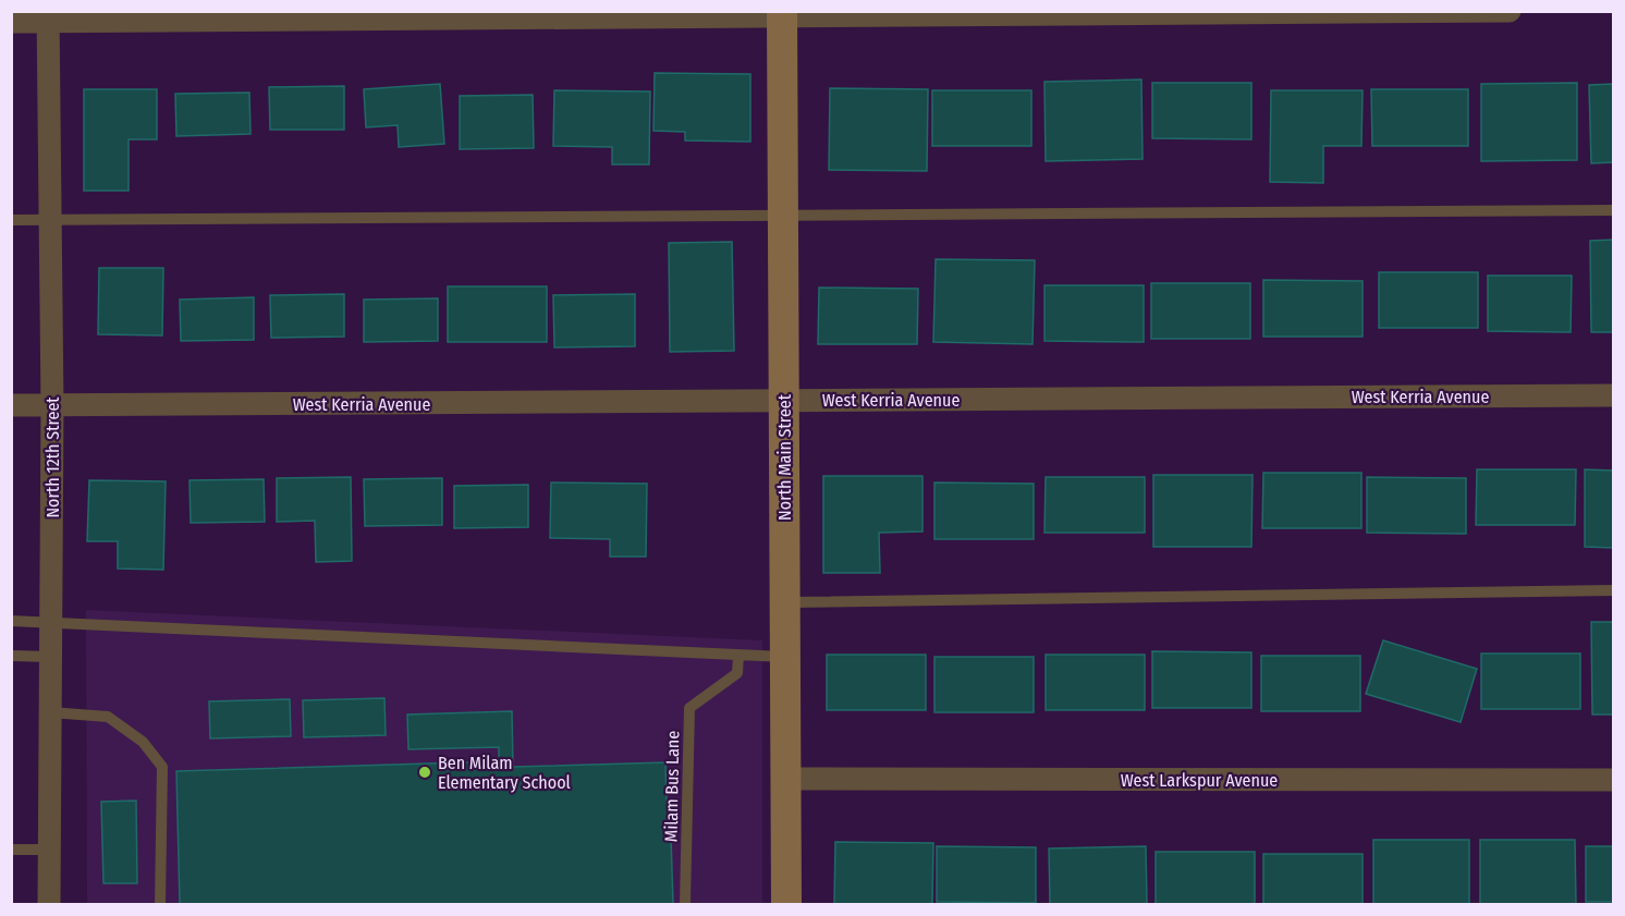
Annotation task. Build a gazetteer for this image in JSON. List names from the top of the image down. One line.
{"streets":{"street":["West Kerria Avenue","North 12th Street","North Main Street","West Larkspur Avenue"],"lane":["Milam Bus Lane"]},"crossings":[["West Kerria Avenue","North 12th Street"],["West Kerria Avenue","North Main Street"],["North Main Street","West Larkspur Avenue"]],"places":["Ben Milam Elementary School"]}
